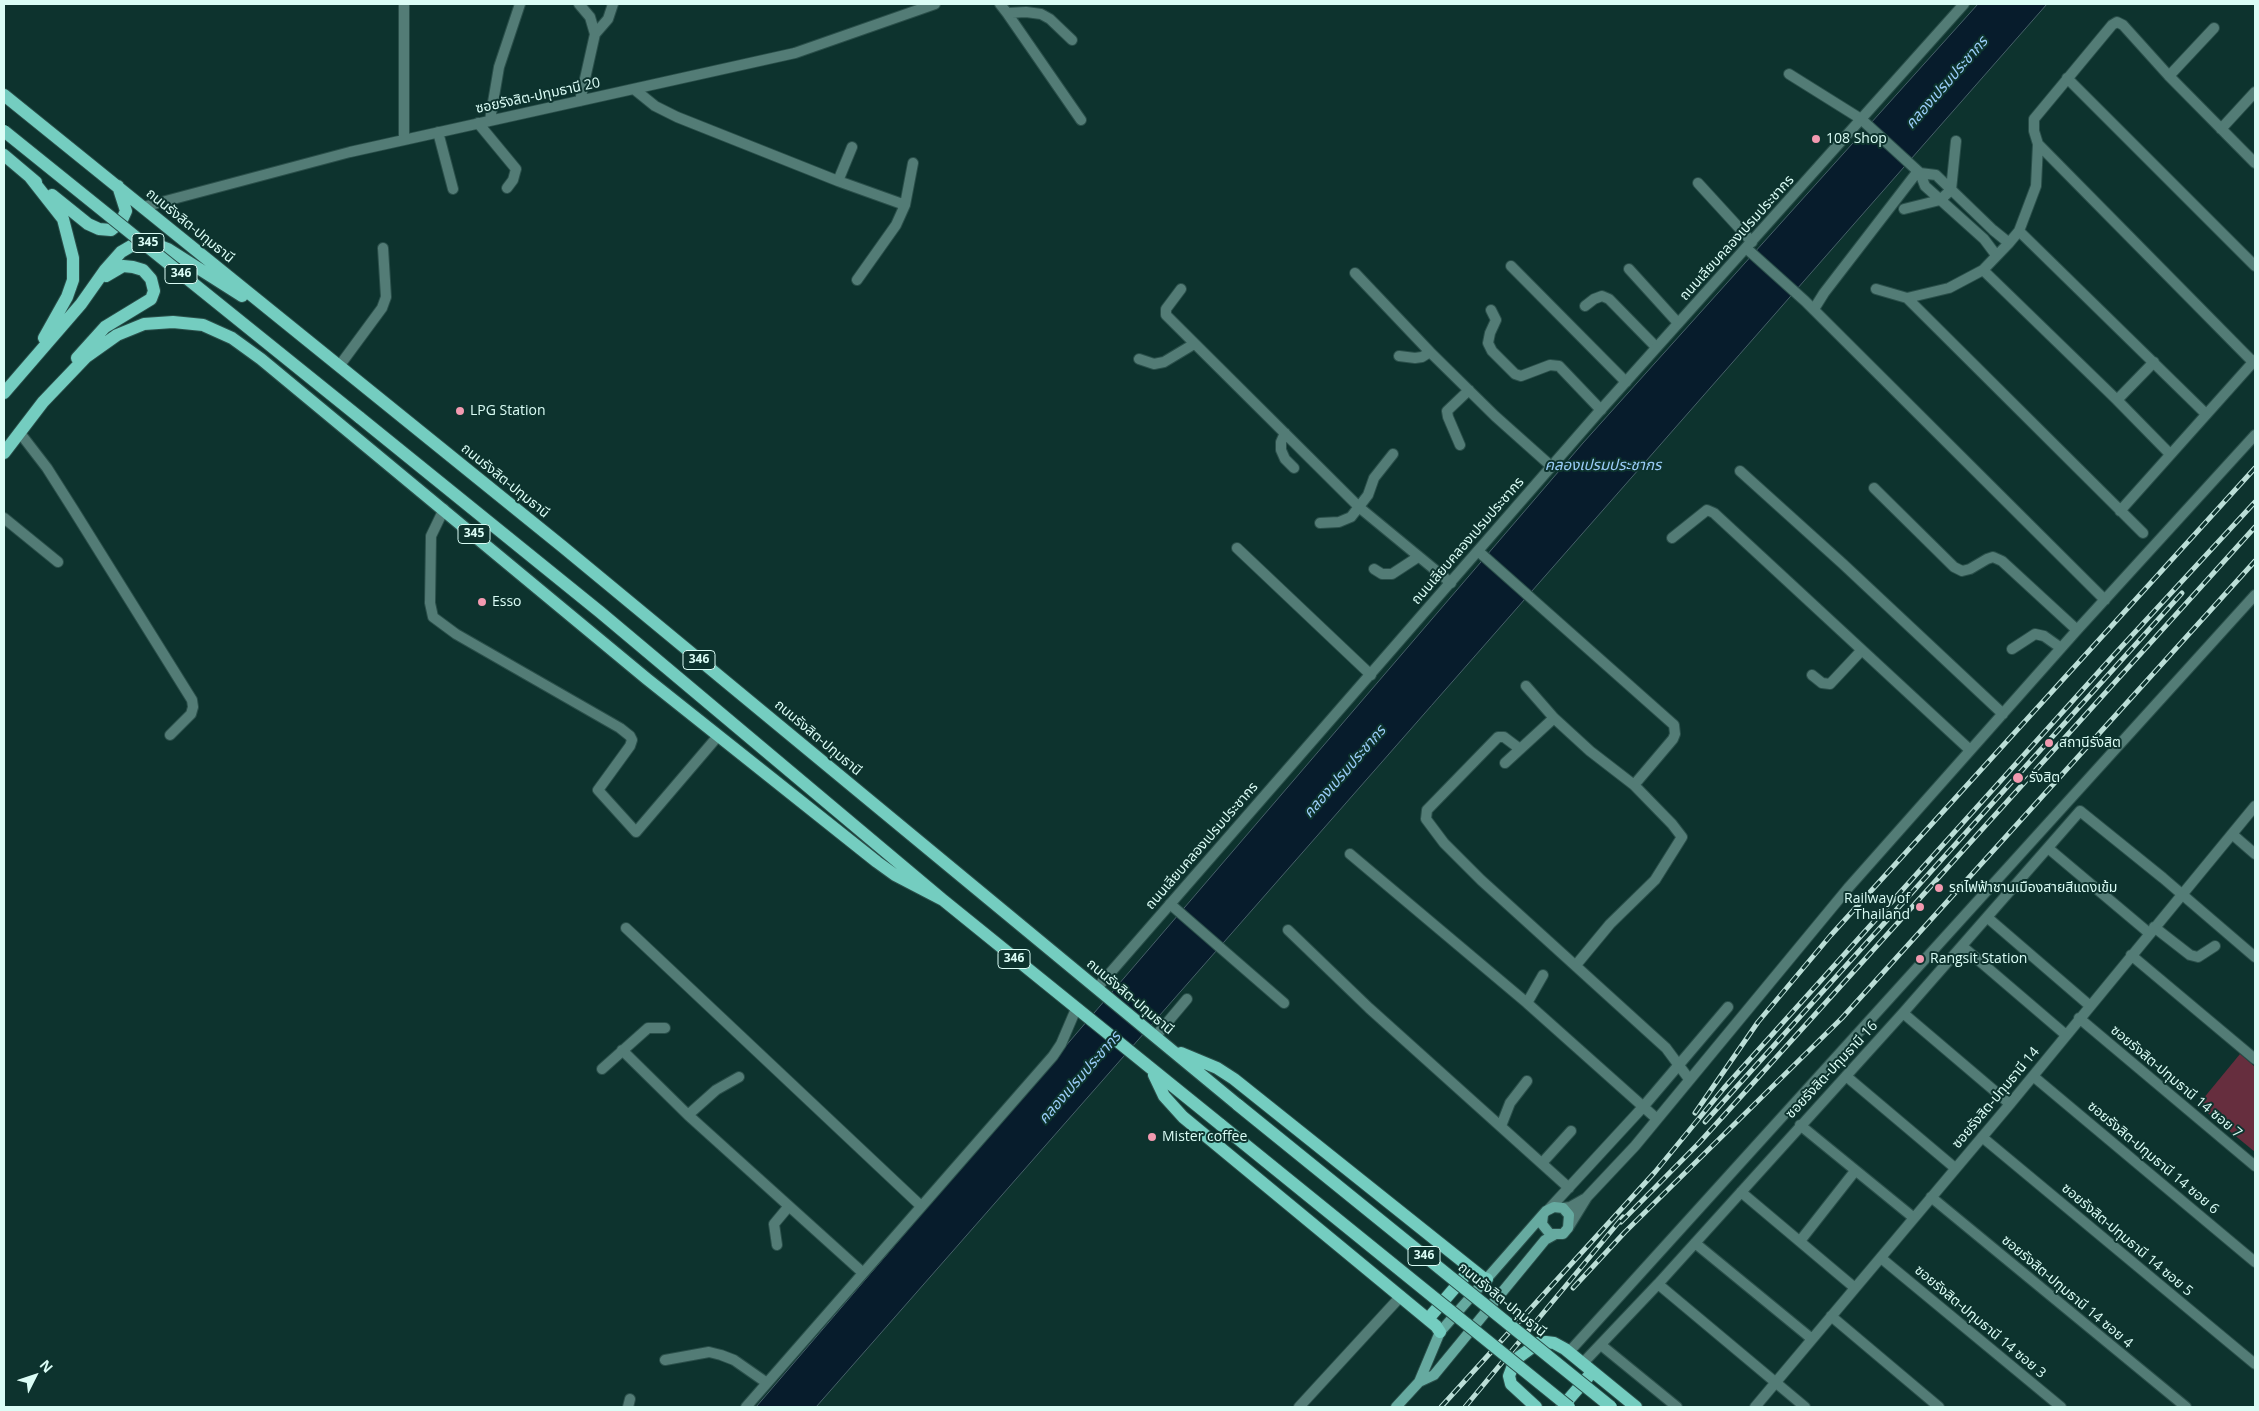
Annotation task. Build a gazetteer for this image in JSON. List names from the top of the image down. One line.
{"streets":{"main road":["ถนนรังสิต-ปทุมธานี","345","346"],"street":["ซอยรังสิต-ปทุมธานี 20","ถนนเลียบคลองเปรมประชากร","ซอยรังสิต-ปทุมธานี 16","ซอยรังสิต-ปทุมธานี 14 ซอย 7","ซอยรังสิต-ปทุมธานี 14","ซอยรังสิต-ปทุมธานี 14 ซอย 6","ซอยรังสิต-ปทุมธานี 14 ซอย 5","ซอยรังสิต-ปทุมธานี 14 ซอย 4","ซอยรังสิต-ปทุมธานี 14 ซอย 3"]},"crossings":[["ซอยรังสิต-ปทุมธานี 20","ถนนรังสิต-ปทุมธานี"],["ถนนรังสิต-ปทุมธานี","ถนนเลียบคลองเปรมประชากร"],["ถนนรังสิต-ปทุมธานี","345"],["345","346"],["ซอยรังสิต-ปทุมธานี 16","ซอยรังสิต-ปทุมธานี 14"],["ซอยรังสิต-ปทุมธานี 14 ซอย 7","ซอยรังสิต-ปทุมธานี 14"],["ซอยรังสิต-ปทุมธานี 14","ซอยรังสิต-ปทุมธานี 14 ซอย 6"],["ซอยรังสิต-ปทุมธานี 14","ซอยรังสิต-ปทุมธานี 14 ซอย 5"],["ซอยรังสิต-ปทุมธานี 14","ซอยรังสิต-ปทุมธานี 14 ซอย 4"],["ซอยรังสิต-ปทุมธานี 14","ซอยรังสิต-ปทุมธานี 14 ซอย 3"]],"water":["คลองเปรมประชากร"],"places":["108 Shop","LPG Station","Esso","สถานีรังสิต","รังสิต","รถไฟฟ้าชานเมืองสายสีแดงเข้ม","Railway of Thailand","Rangsit Station","Mister coffee"],"north":"top right"}
